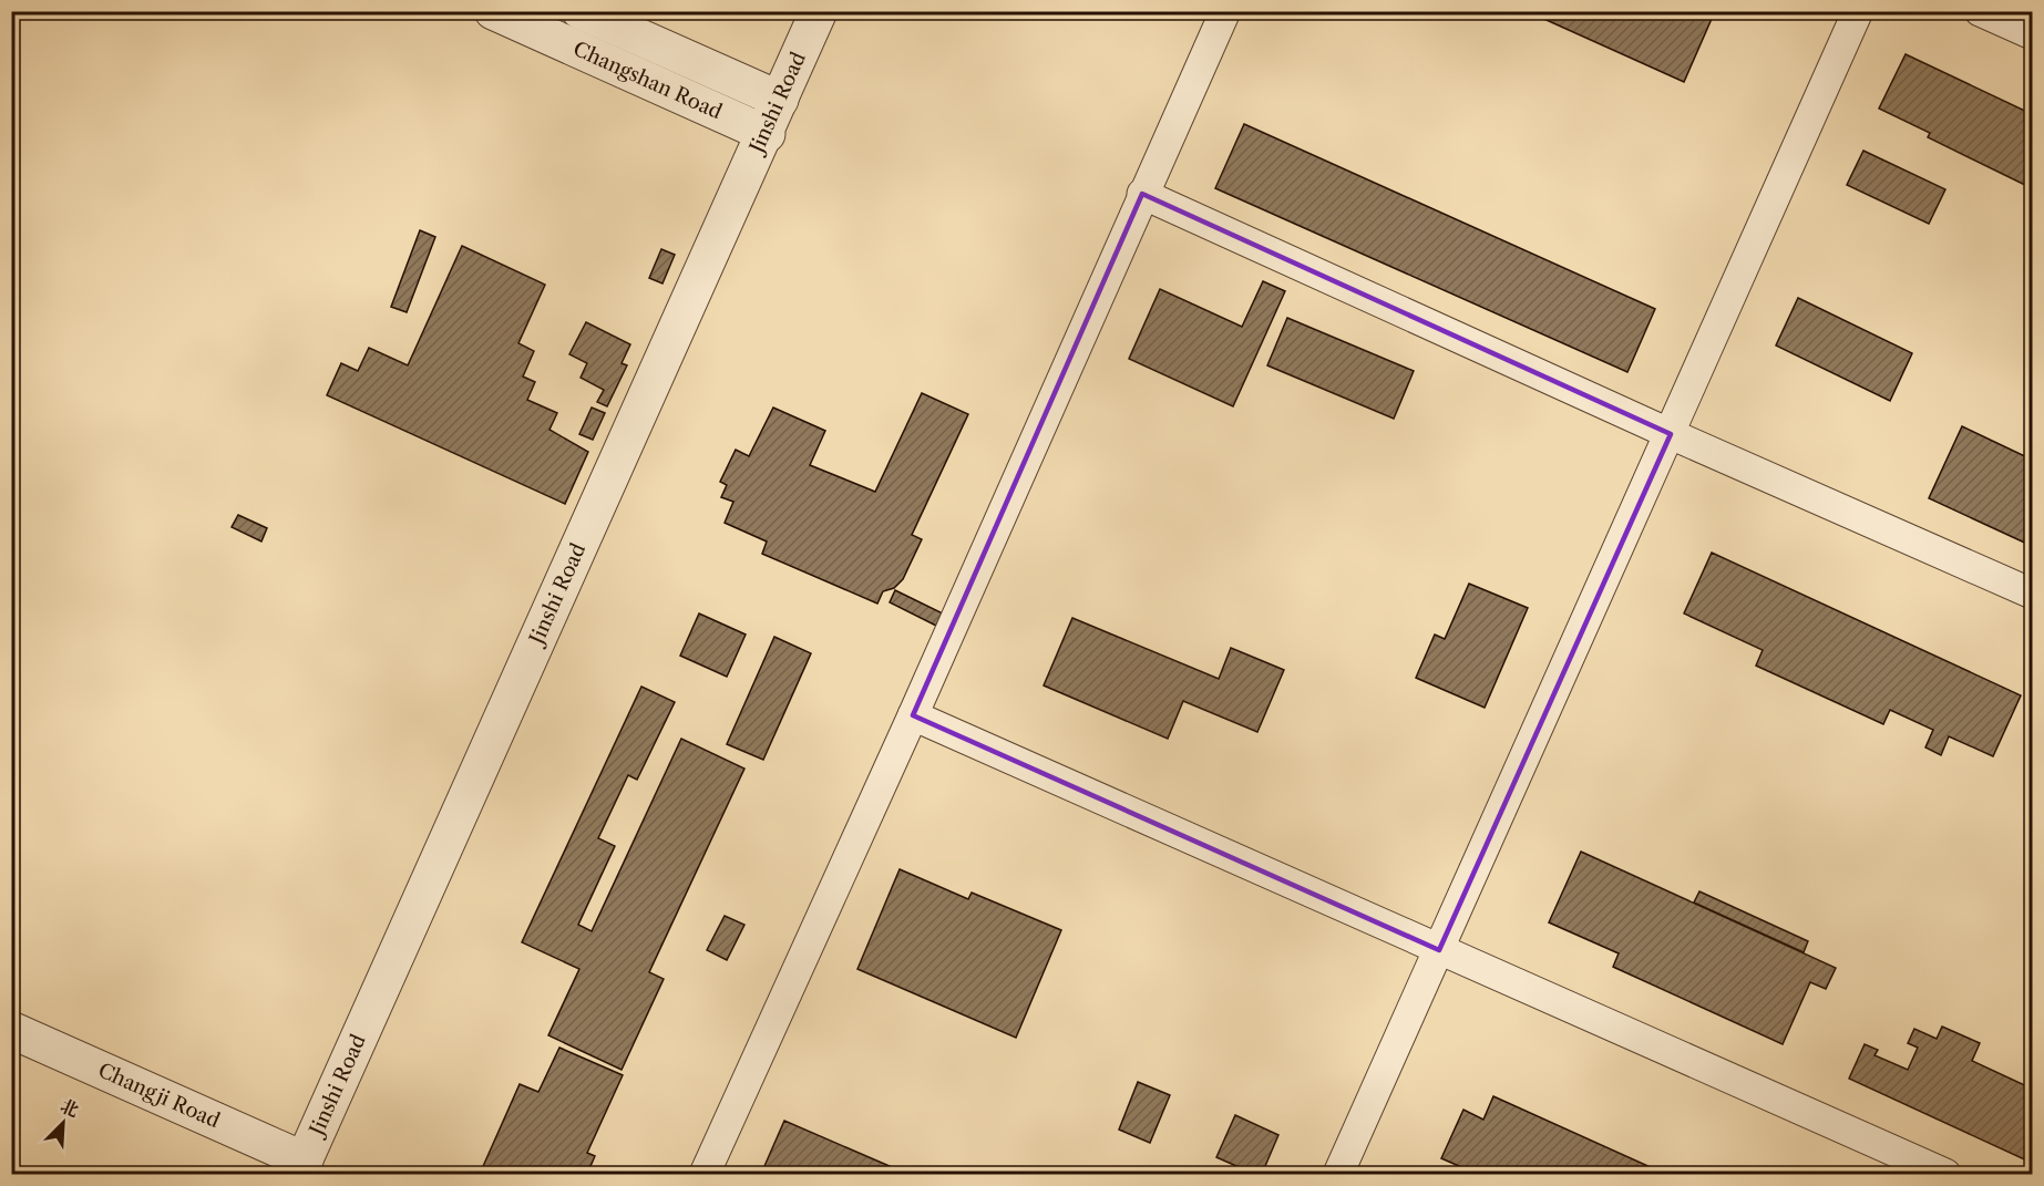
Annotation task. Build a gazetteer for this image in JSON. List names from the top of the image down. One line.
{"streets":{"street":["Changshan Road","Jinshi Road","Changji Road"]},"crossings":[["Changshan Road","Jinshi Road"],["Jinshi Road","Changji Road"]],"north":"top right"}
